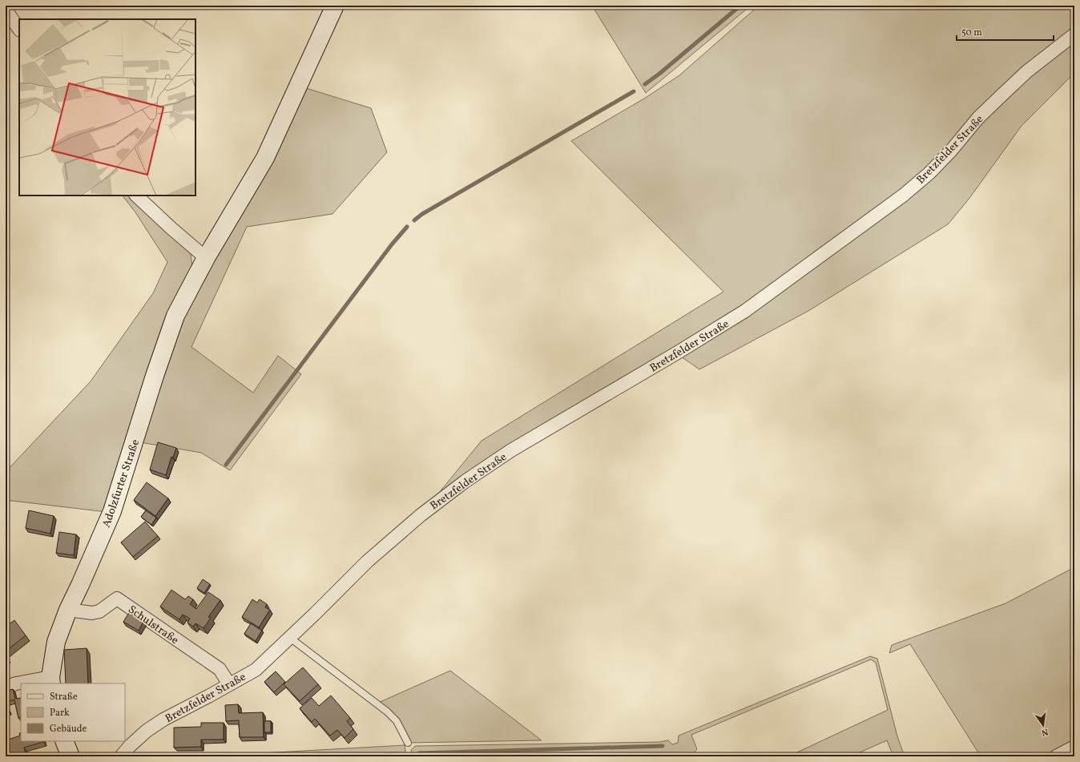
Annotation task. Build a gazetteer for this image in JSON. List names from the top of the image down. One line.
{"streets":{"main road":["Adolzfurter Straße"],"street":["Bretzfelder Straße","Schulstraße"]},"crossings":[["Bretzfelder Straße","Schulstraße"],["Adolzfurter Straße","Schulstraße"]],"legend":["Straße","Park","Gebäude"],"scale_bar":"50 m","north":"bottom"}
